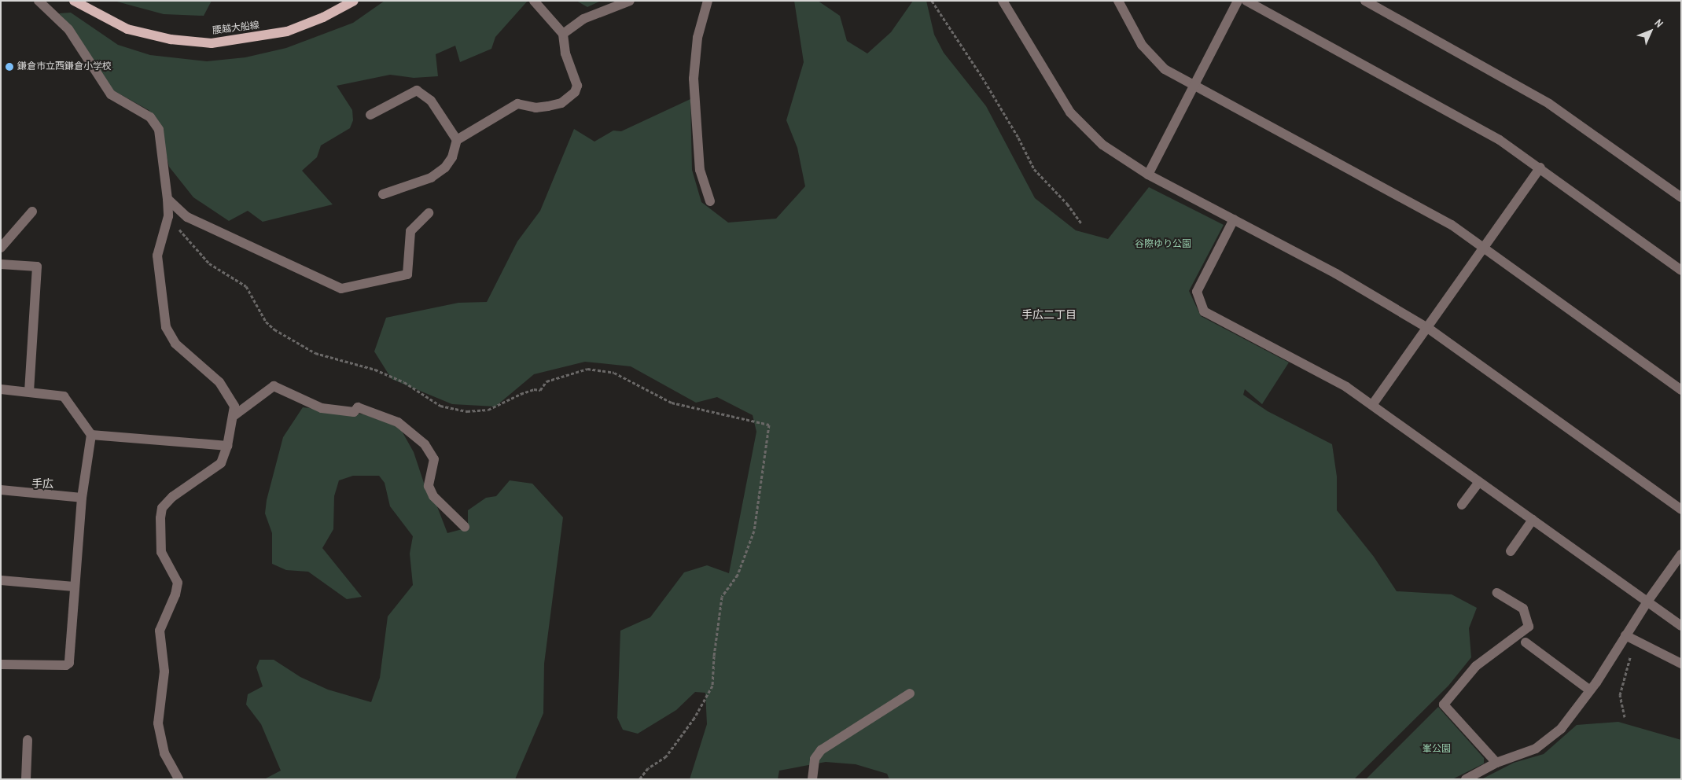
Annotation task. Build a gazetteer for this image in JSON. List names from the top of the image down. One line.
{"streets":{"main road":["腰越大船線"]},"districts":["手広二丁目","手広"],"parks":["谷際ゆり公園","峯公園"],"places":["鎌倉市立西鎌倉小学校"],"north":"top right"}
